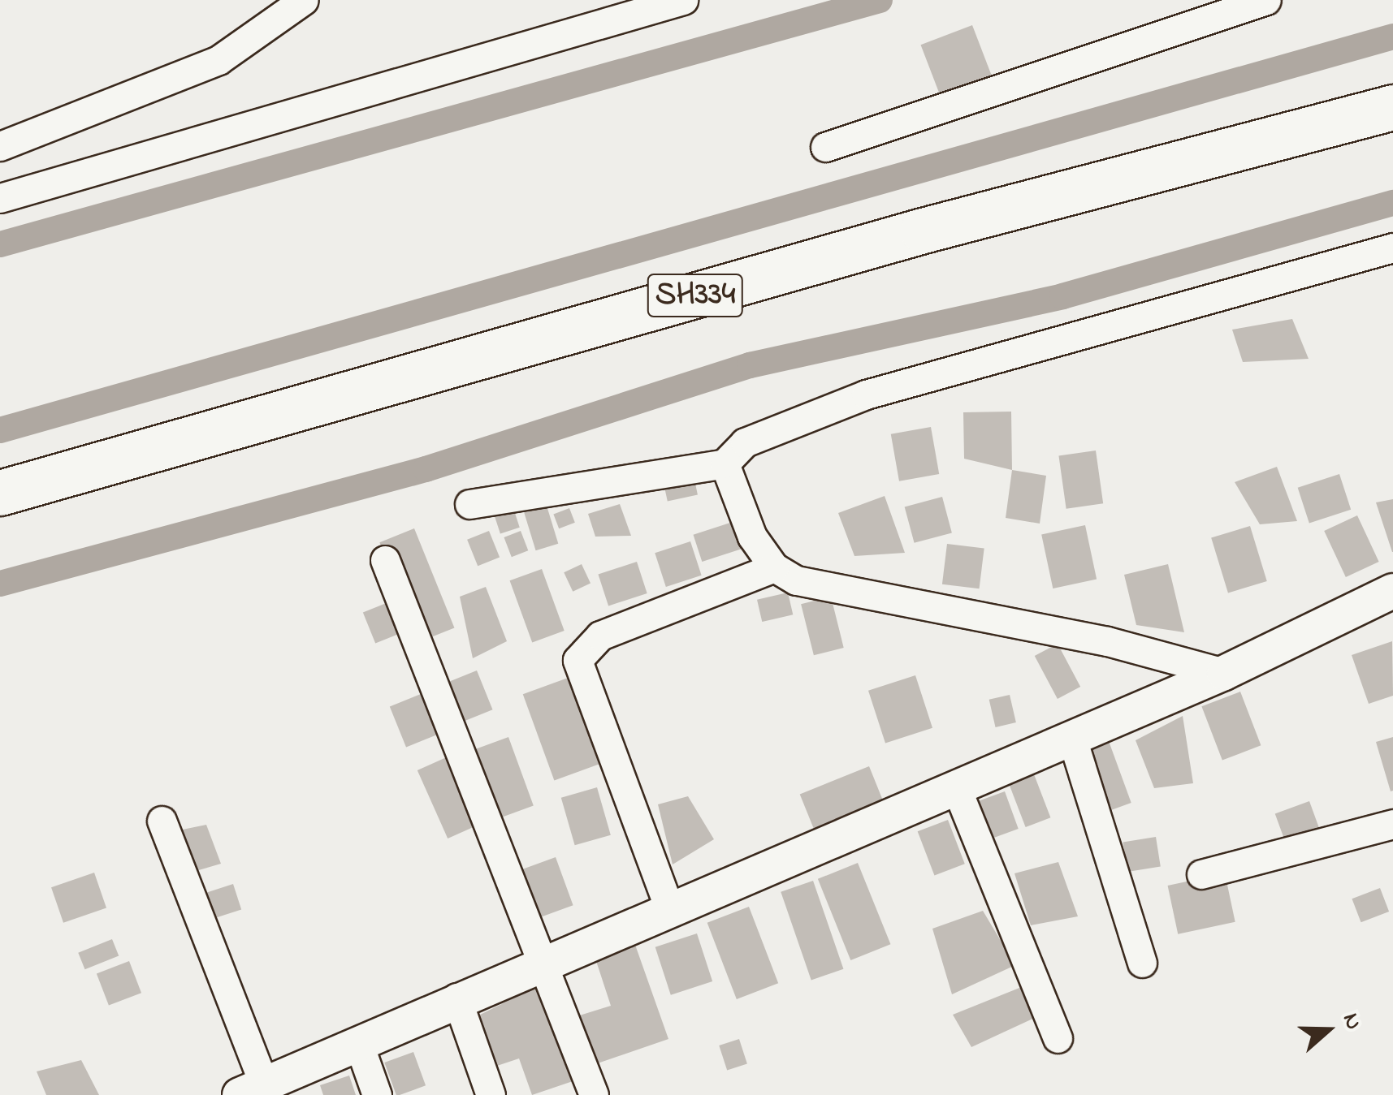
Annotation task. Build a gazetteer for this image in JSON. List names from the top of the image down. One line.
{"streets":{"main road":["SH334"]},"north":"right"}
